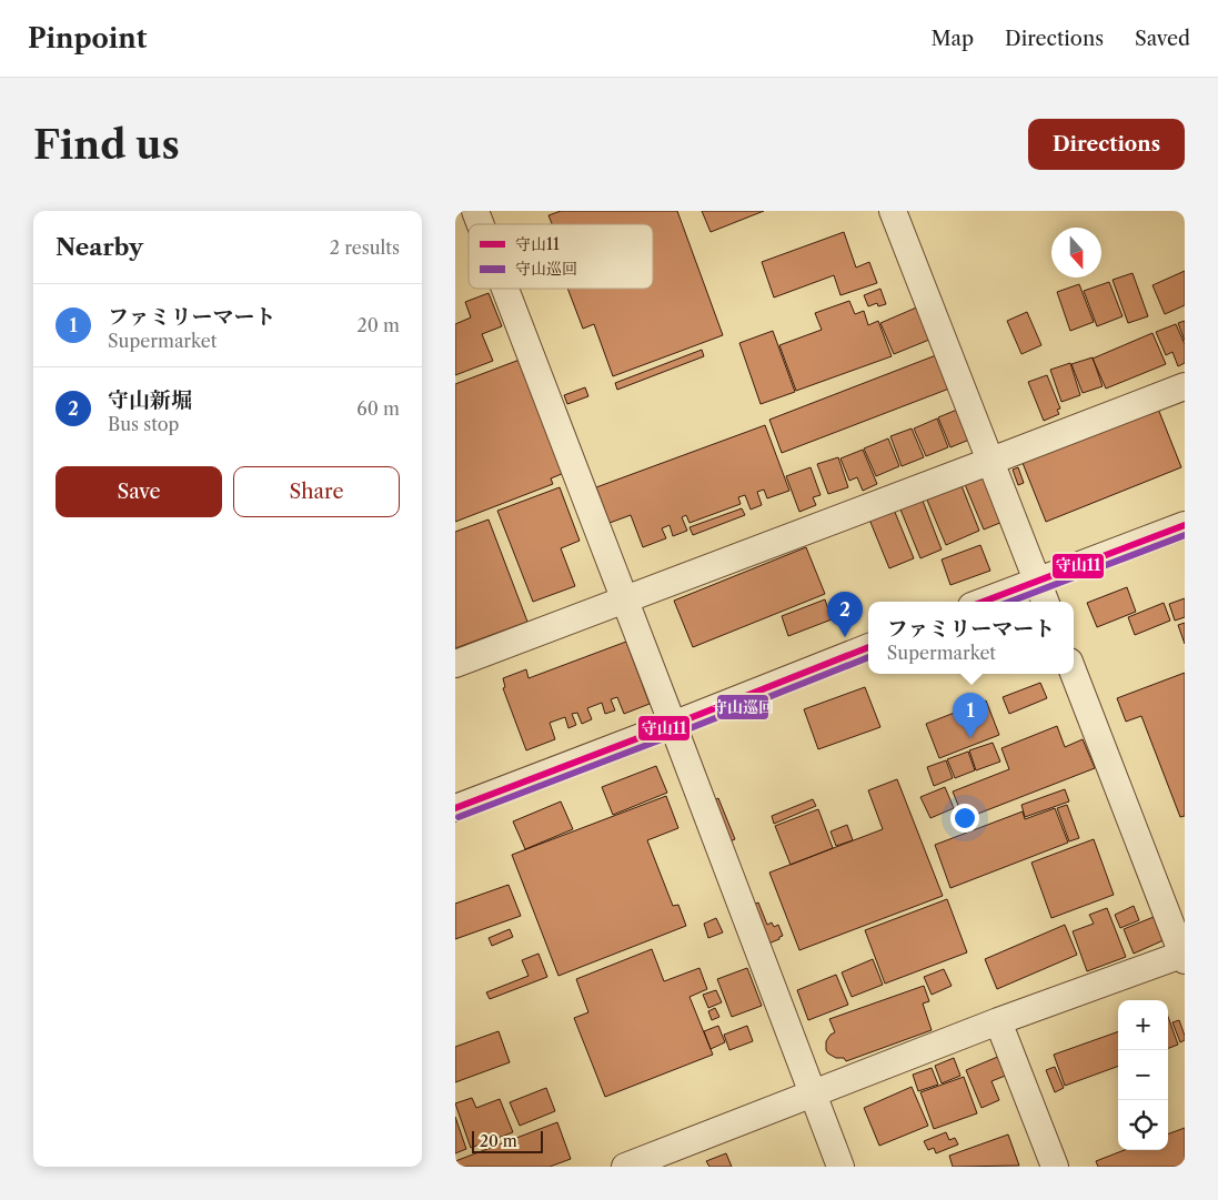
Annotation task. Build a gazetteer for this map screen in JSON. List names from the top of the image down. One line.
{"lines":["transit line 守山11","transit line 守山巡回"],"legend":["守山11","守山巡回"],"scale_bar":"20 m","north":"bottom","page":{"header":"Pinpoint","nav":["Map","Directions","Saved"],"buttons":["Directions",["Save","Share"]],"title":"Find us","heading":["Nearby","2 results"],"list":[{"mark":"1","name":"ファミリーマート","note":"Supermarket","value":"20 m"},{"mark":"2","name":"守山新堀","note":"Bus stop","value":"60 m"}],"pins":["2","1"],"popup":["ファミリーマート","Supermarket"],"map_buttons":["+","−"],"scale":"20 m"}}
